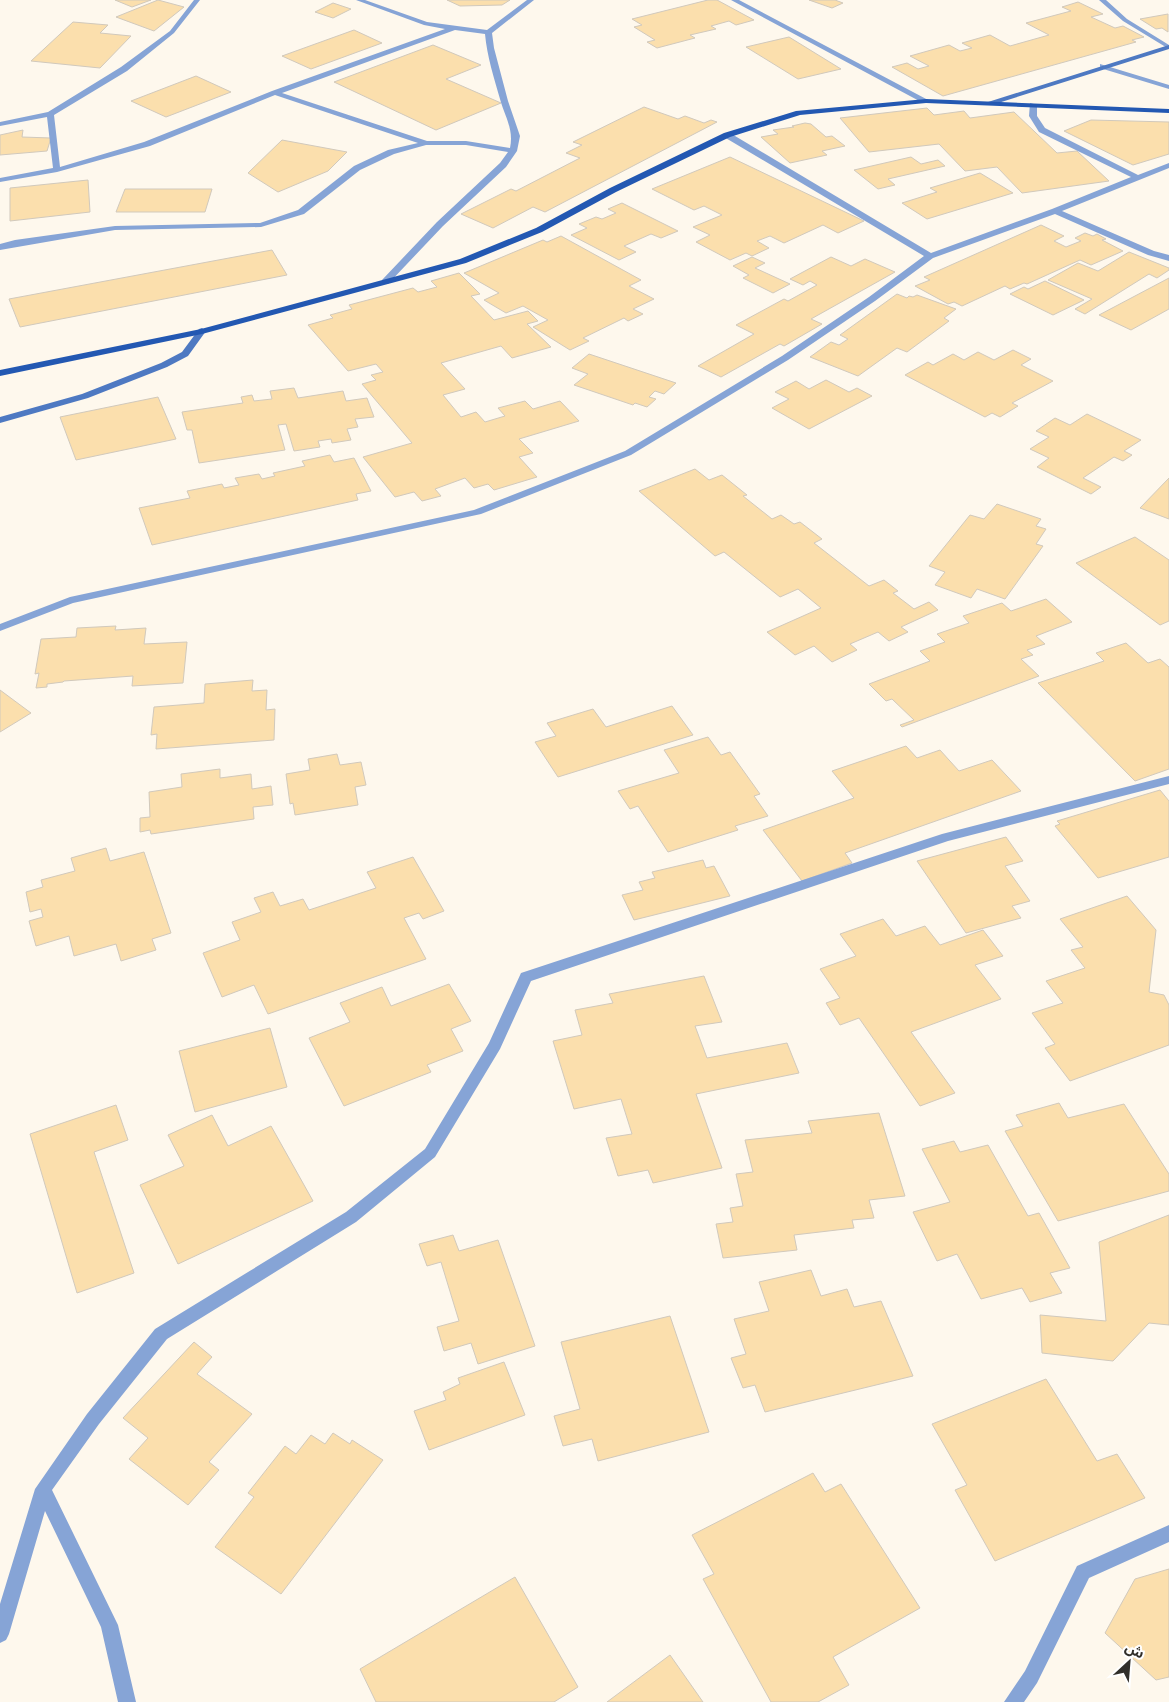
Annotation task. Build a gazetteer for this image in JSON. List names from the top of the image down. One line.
{"north":"top right"}
